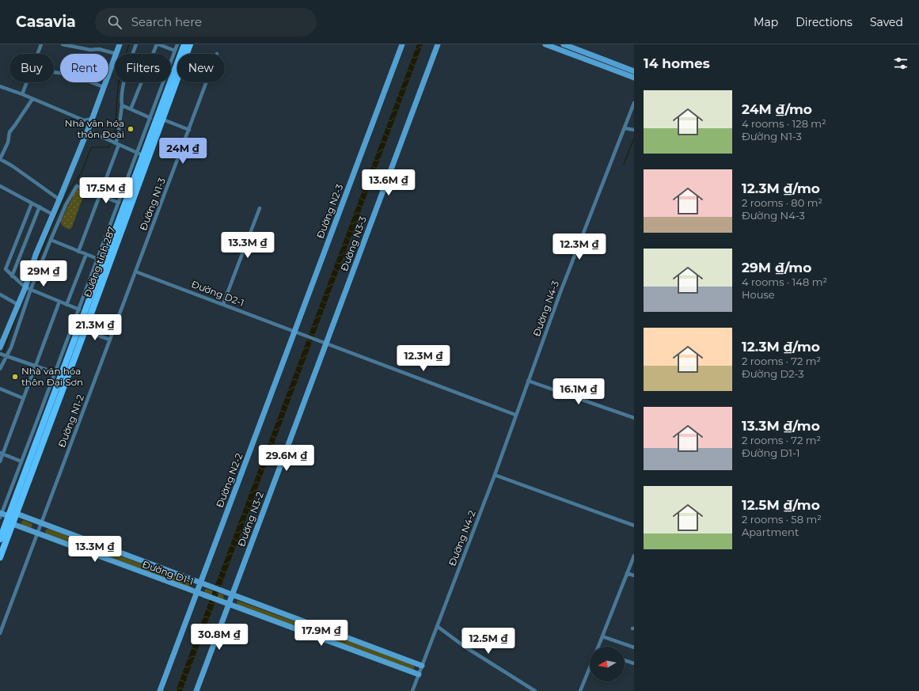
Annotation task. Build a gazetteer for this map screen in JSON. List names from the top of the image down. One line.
{"streets":{"main road":["Đường tỉnh 287"],"street":["Đường N1-3","Đường N2-3","Đường N3-3","Đường D2-1","Đường N4-3","Đường N1-2","Đường N2-2","Đường N3-2","Đường N4-2","Đường D1-1"]},"crossings":[["Đường N1-3","Đường D2-1"],["Đường N1-3","Đường N1-2"],["Đường N2-3","Đường D2-1"],["Đường N2-3","Đường N2-2"],["Đường N3-3","Đường D2-1"],["Đường N3-3","Đường N3-2"],["Đường tỉnh 287","Đường D1-1"],["Đường D2-1","Đường N4-3"],["Đường D2-1","Đường N1-2"],["Đường D2-1","Đường N2-2"],["Đường D2-1","Đường N3-2"],["Đường D2-1","Đường N4-2"],["Đường N4-3","Đường N4-2"],["Đường N1-2","Đường D1-1"],["Đường N2-2","Đường D1-1"],["Đường N3-2","Đường D1-1"],["Đường N4-2","Đường D1-1"]],"places":["Nhà văn hóa thôn Đoài","Nhà văn hóa thôn Đại Sơn"],"north":"left","page":{"header":"Casavia","search":"Search here","nav":["Map","Directions","Saved"],"heading":"14 homes","chip":["Buy","Rent","Filters","New"],"list":[{"name":"24M ₫/mo","note":"4 rooms · 128 m² · Đường N1-3"},{"name":"12.3M ₫/mo","note":"2 rooms · 80 m² · Đường N4-3"},{"name":"29M ₫/mo","note":"4 rooms · 148 m² · House"},{"name":"12.3M ₫/mo","note":"2 rooms · 72 m² · Đường D2-3"},{"name":"13.3M ₫/mo","note":"2 rooms · 72 m² · Đường D1-1"},{"name":"12.5M ₫/mo","note":"2 rooms · 58 m² · Apartment"}],"price":["24M ₫","13.6M ₫","17.5M ₫","13.3M ₫","12.3M ₫","29M ₫","21.3M ₫","12.3M ₫","16.1M ₫","29.6M ₫","13.3M ₫","17.9M ₫","30.8M ₫","12.5M ₫"]}}
